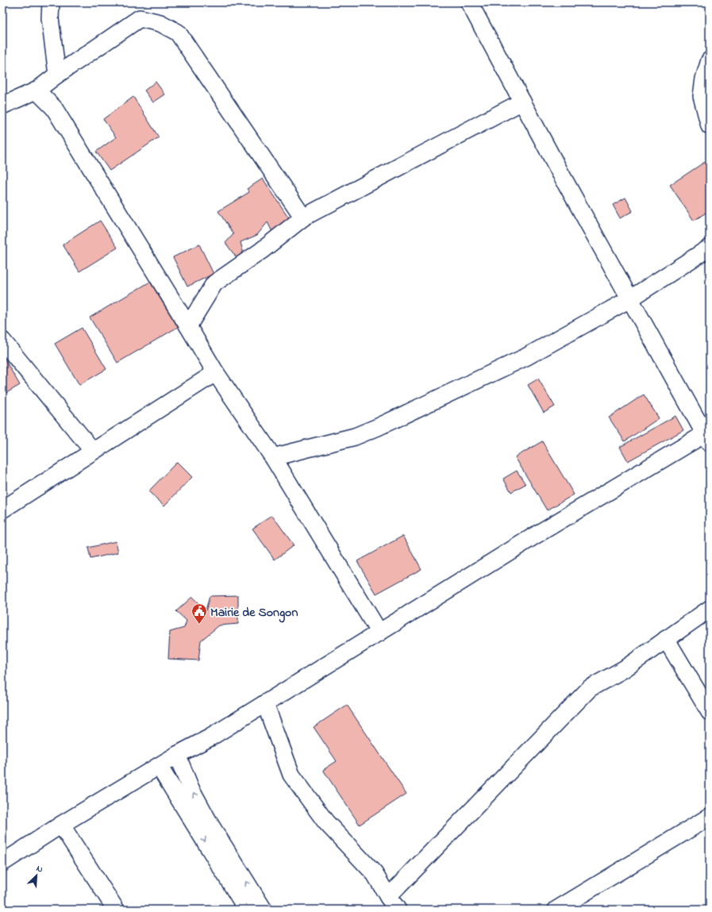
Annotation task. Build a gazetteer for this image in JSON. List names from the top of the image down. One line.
{"places":{"public building":["Mairie de Songon"]},"north":"top right"}
